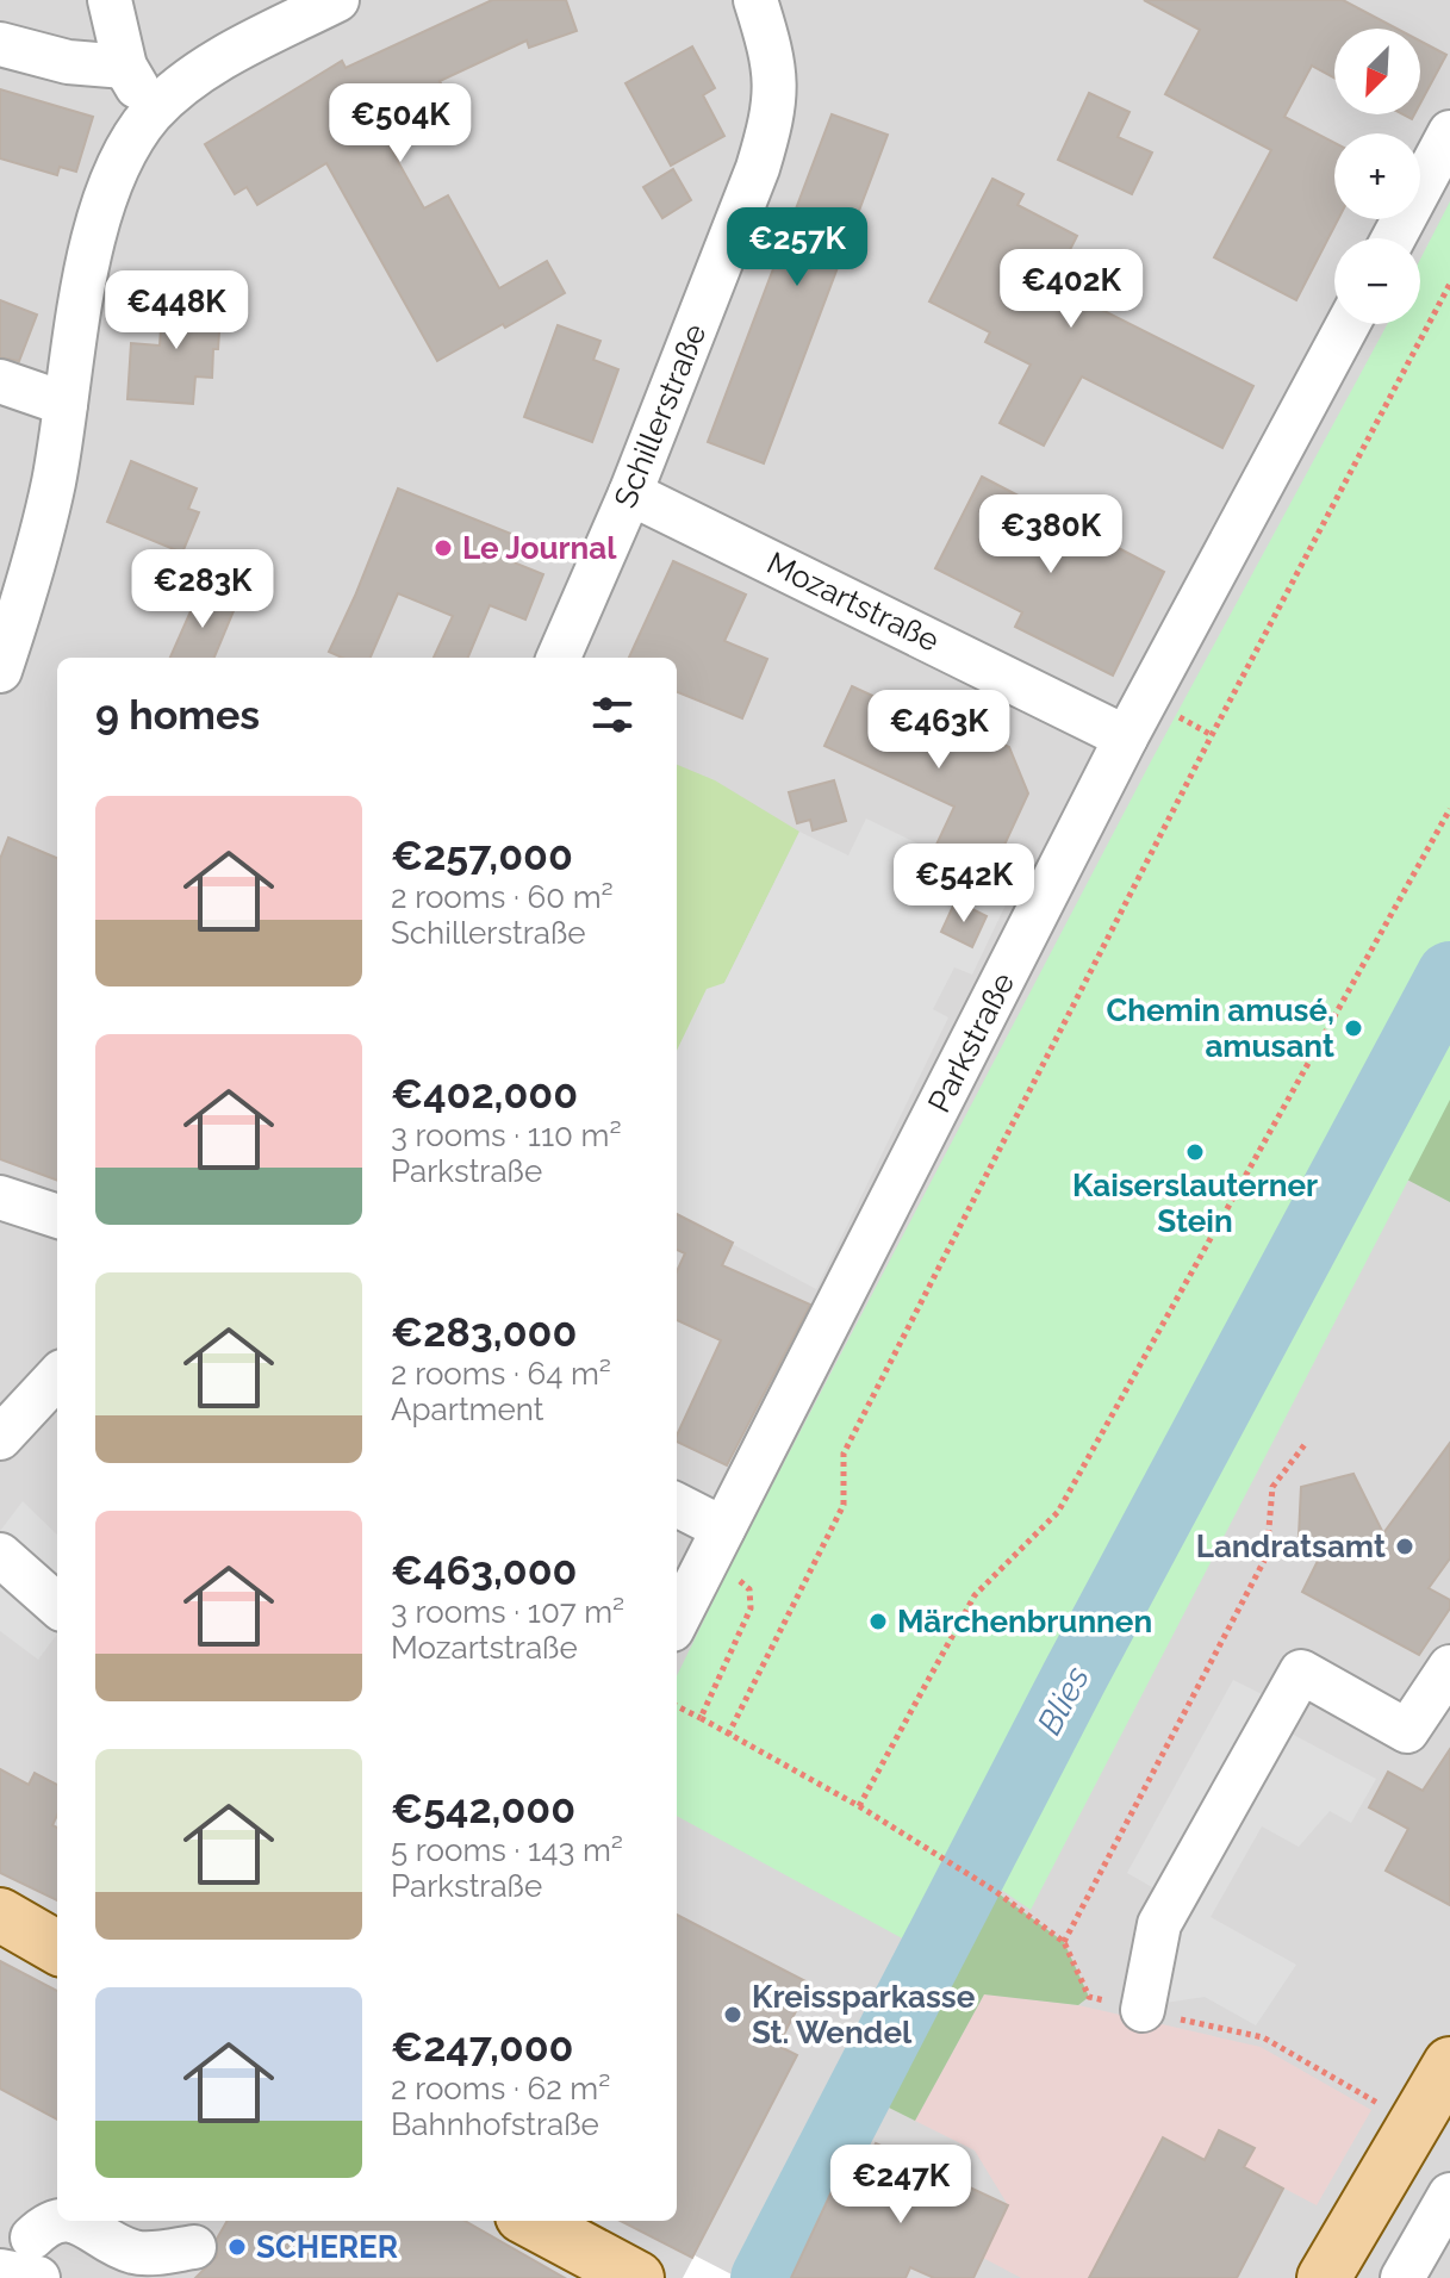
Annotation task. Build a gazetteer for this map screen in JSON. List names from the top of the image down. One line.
{"streets":{"street":["Schillerstraße","Mozartstraße","Parkstraße"]},"crossings":[["Schillerstraße","Mozartstraße"],["Mozartstraße","Parkstraße"]],"water":["Blies"],"places":["Le Journal","Chemin amusé, amusant","Kaiserslauterner Stein","Landratsamt","Märchenbrunnen","Kreissparkasse St. Wendel","SCHERER"],"north":"bottom left","page":{"map_buttons":["+","−"],"price":["€504K","€257K","€402K","€448K","€380K","€283K","€463K","€542K","€247K"],"heading":"9 homes","list":[{"name":"€257,000","note":"2 rooms · 60 m² · Schillerstraße"},{"name":"€402,000","note":"3 rooms · 110 m² · Parkstraße"},{"name":"€283,000","note":"2 rooms · 64 m² · Apartment"},{"name":"€463,000","note":"3 rooms · 107 m² · Mozartstraße"},{"name":"€542,000","note":"5 rooms · 143 m² · Parkstraße"},{"name":"€247,000","note":"2 rooms · 62 m² · Bahnhofstraße"}]}}
